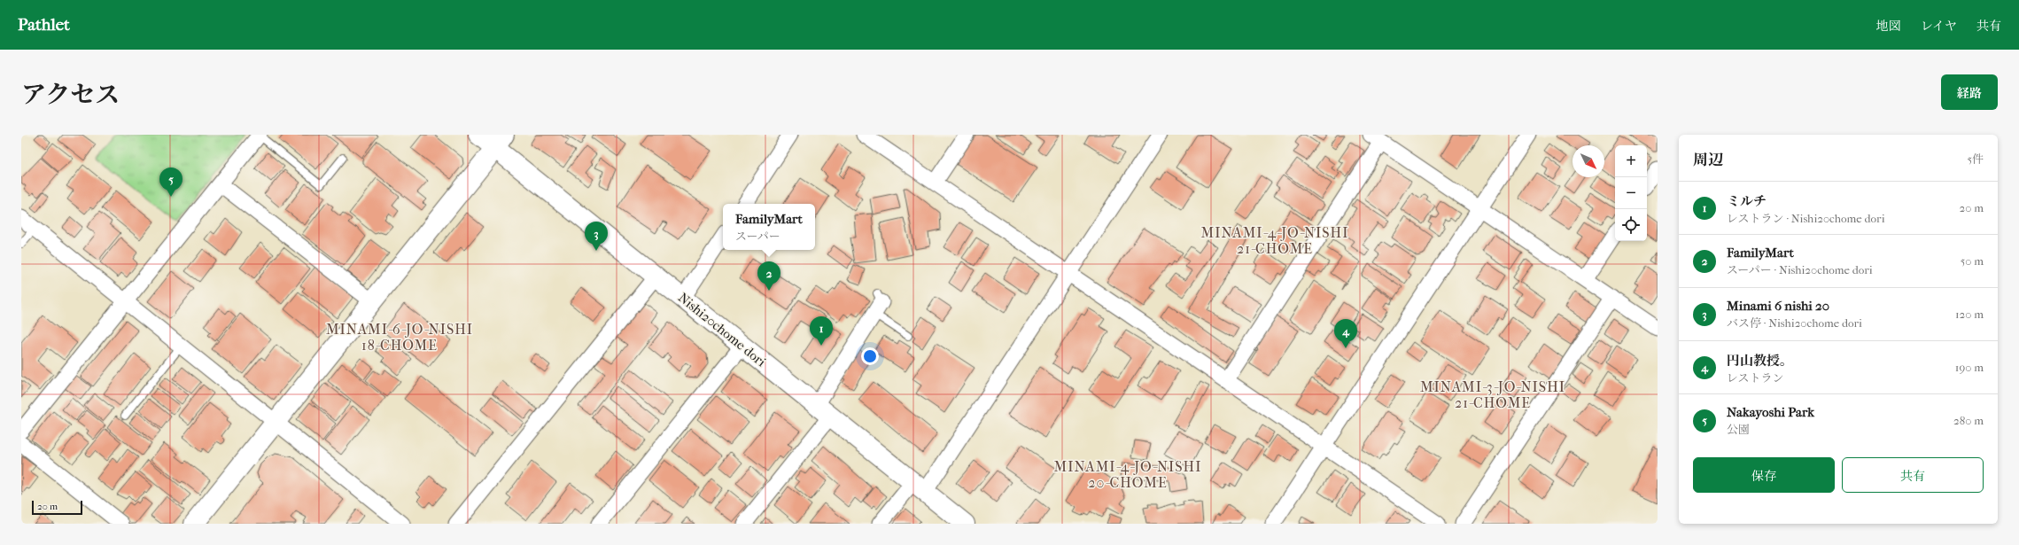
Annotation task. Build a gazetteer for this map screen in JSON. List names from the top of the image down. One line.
{"streets":{"street":["Nishi20chome dori"]},"districts":["MINAMI-4-JO-NISHI 21-CHOME","MINAMI-6-JO-NISHI 18-CHOME","MINAMI-3-JO-NISHI 21-CHOME","MINAMI-4-JO-NISHI 20-CHOME"],"scale_bar":"20 m","north":"bottom right","page":{"header":"Pathlet","nav":["地図","レイヤ","共有"],"title":"アクセス","buttons":["経路",["保存","共有"]],"heading":["周辺","5件"],"map_buttons":["+","−"],"pins":["5","3","2","1","4"],"list":[{"mark":"1","name":"ミルチ","note":"レストラン · Nishi20chome dori","value":"20 m"},{"mark":"2","name":"FamilyMart","note":"スーパー · Nishi20chome dori","value":"50 m"},{"mark":"3","name":"Minami 6 nishi 20","note":"バス停 · Nishi20chome dori","value":"120 m"},{"mark":"4","name":"円山教授。","note":"レストラン","value":"190 m"},{"mark":"5","name":"Nakayoshi Park","note":"公園","value":"280 m"}],"popup":["FamilyMart","スーパー"],"scale":"20 m"}}
